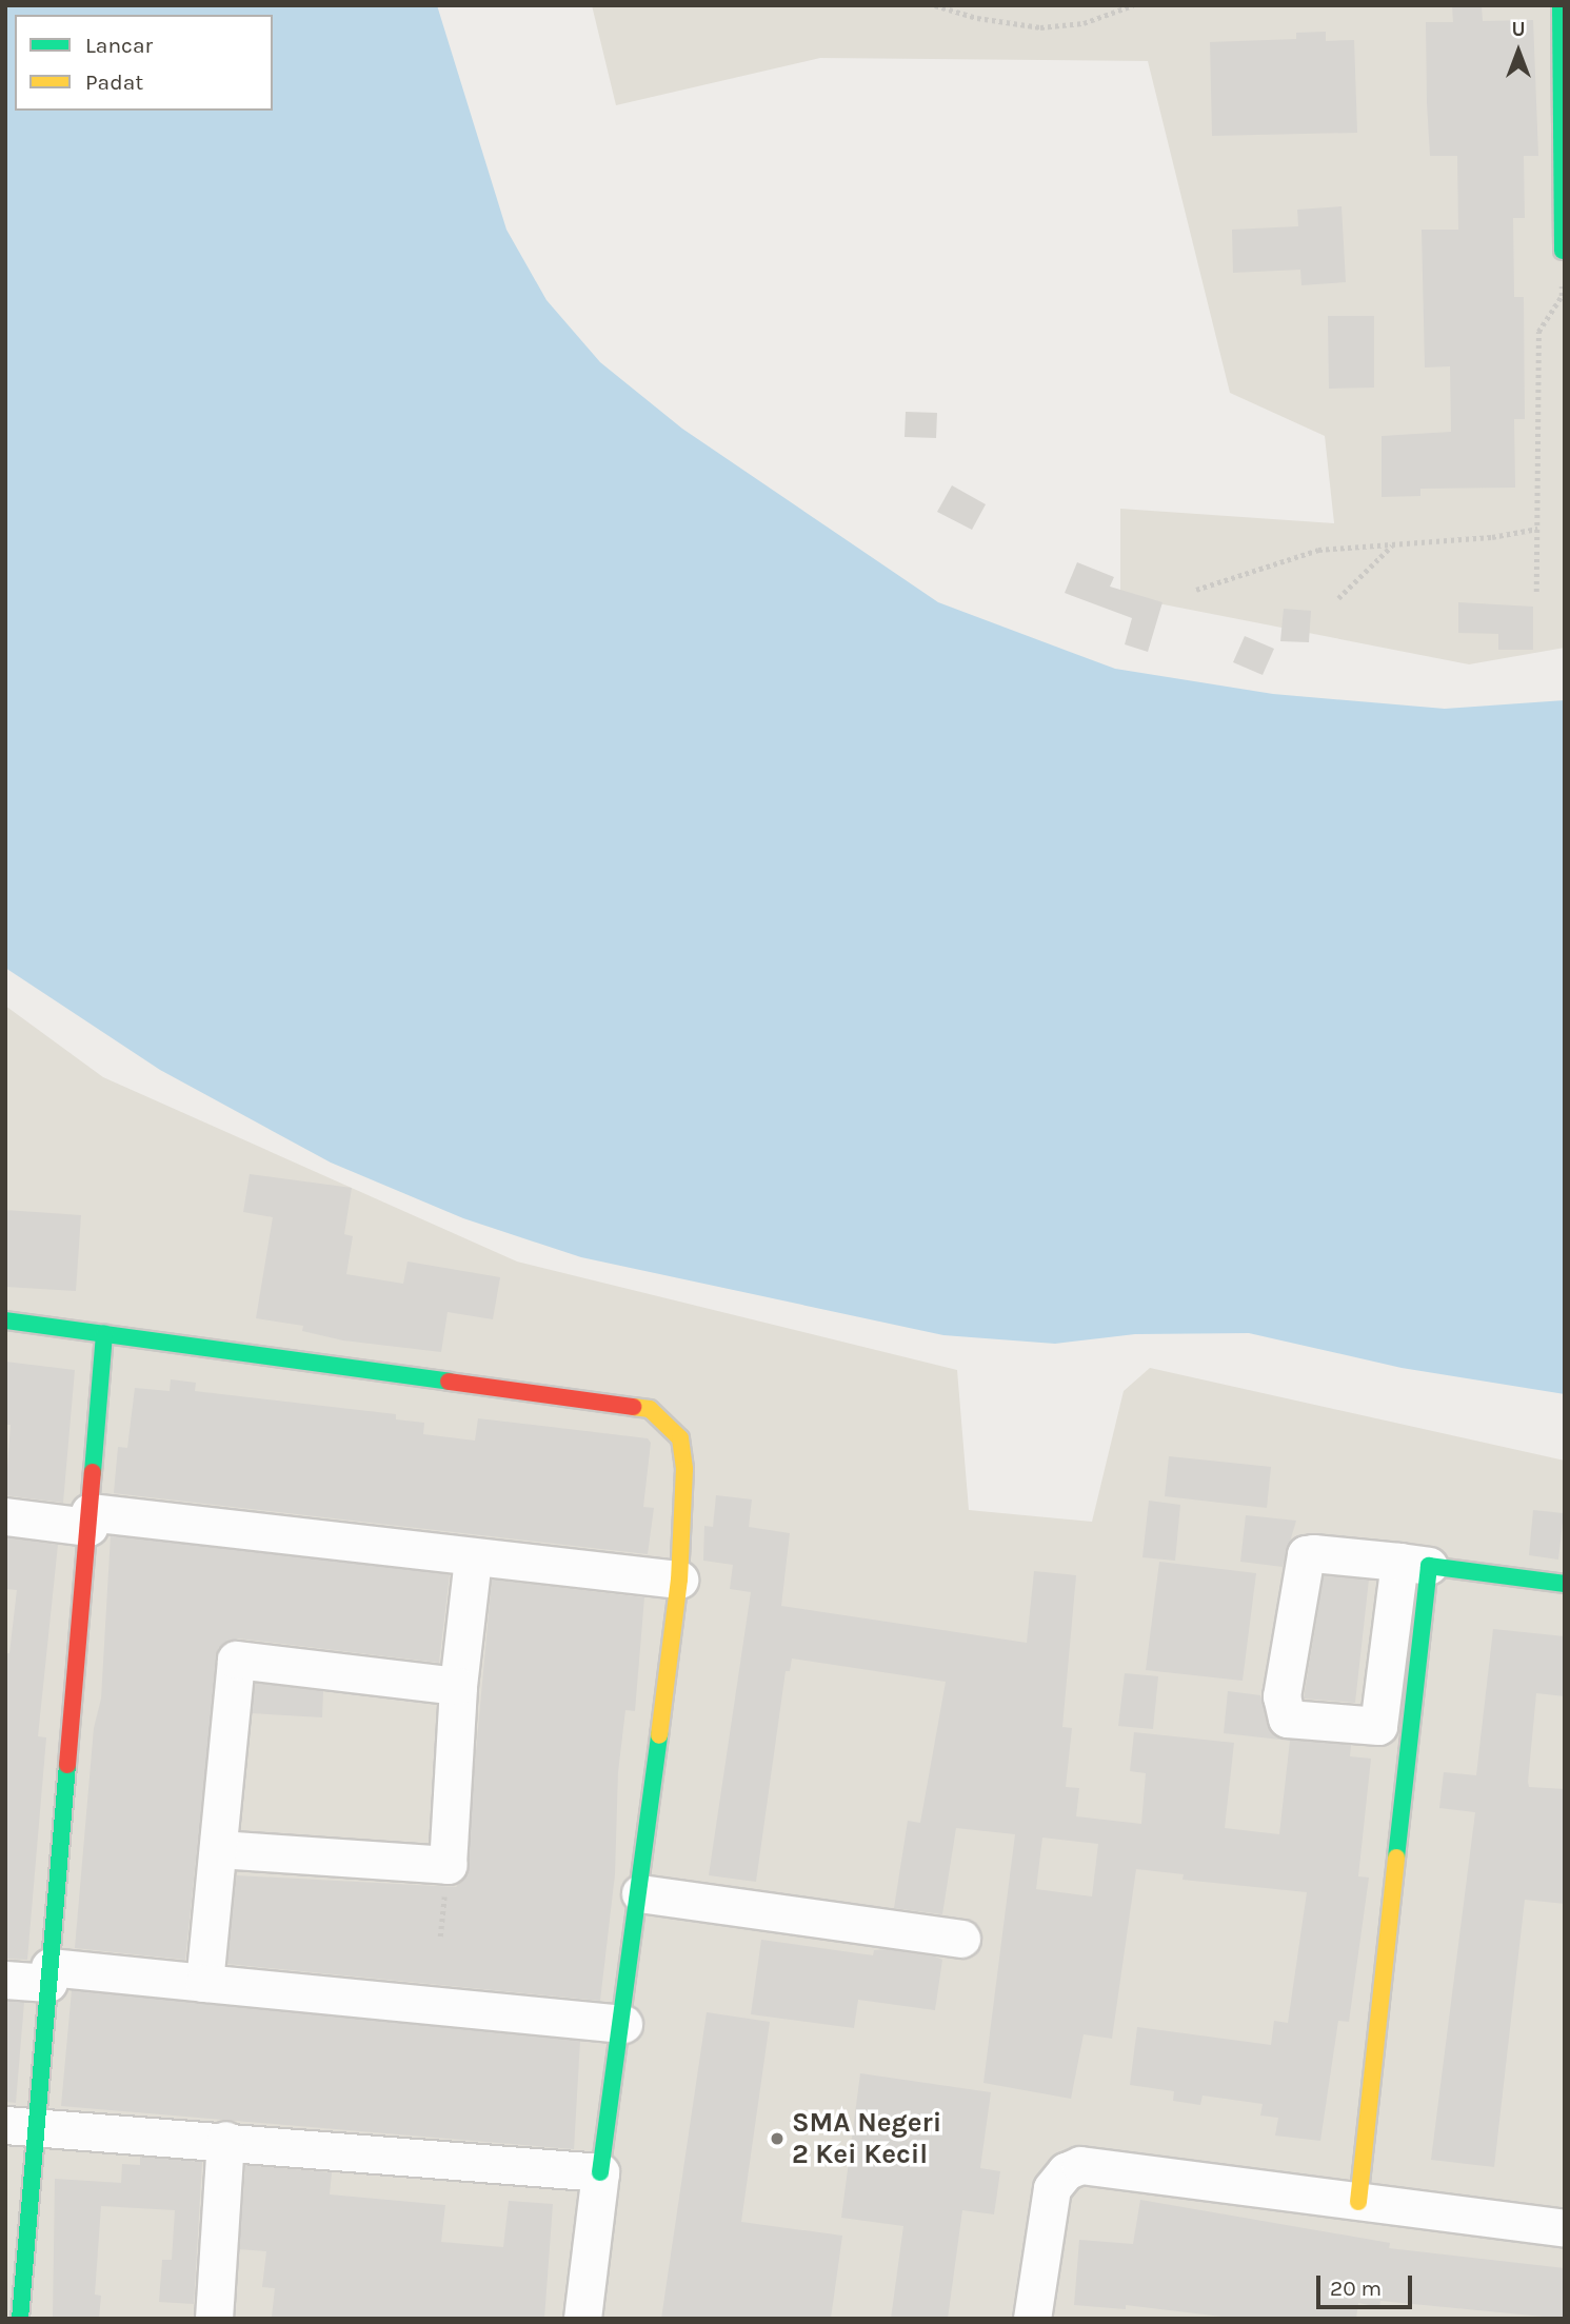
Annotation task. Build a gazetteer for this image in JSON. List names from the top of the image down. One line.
{"places":["SMA Negeri 2 Kei Kecil"],"legend":["Lancar","Padat"],"scale_bar":"20 m","north":"top"}
